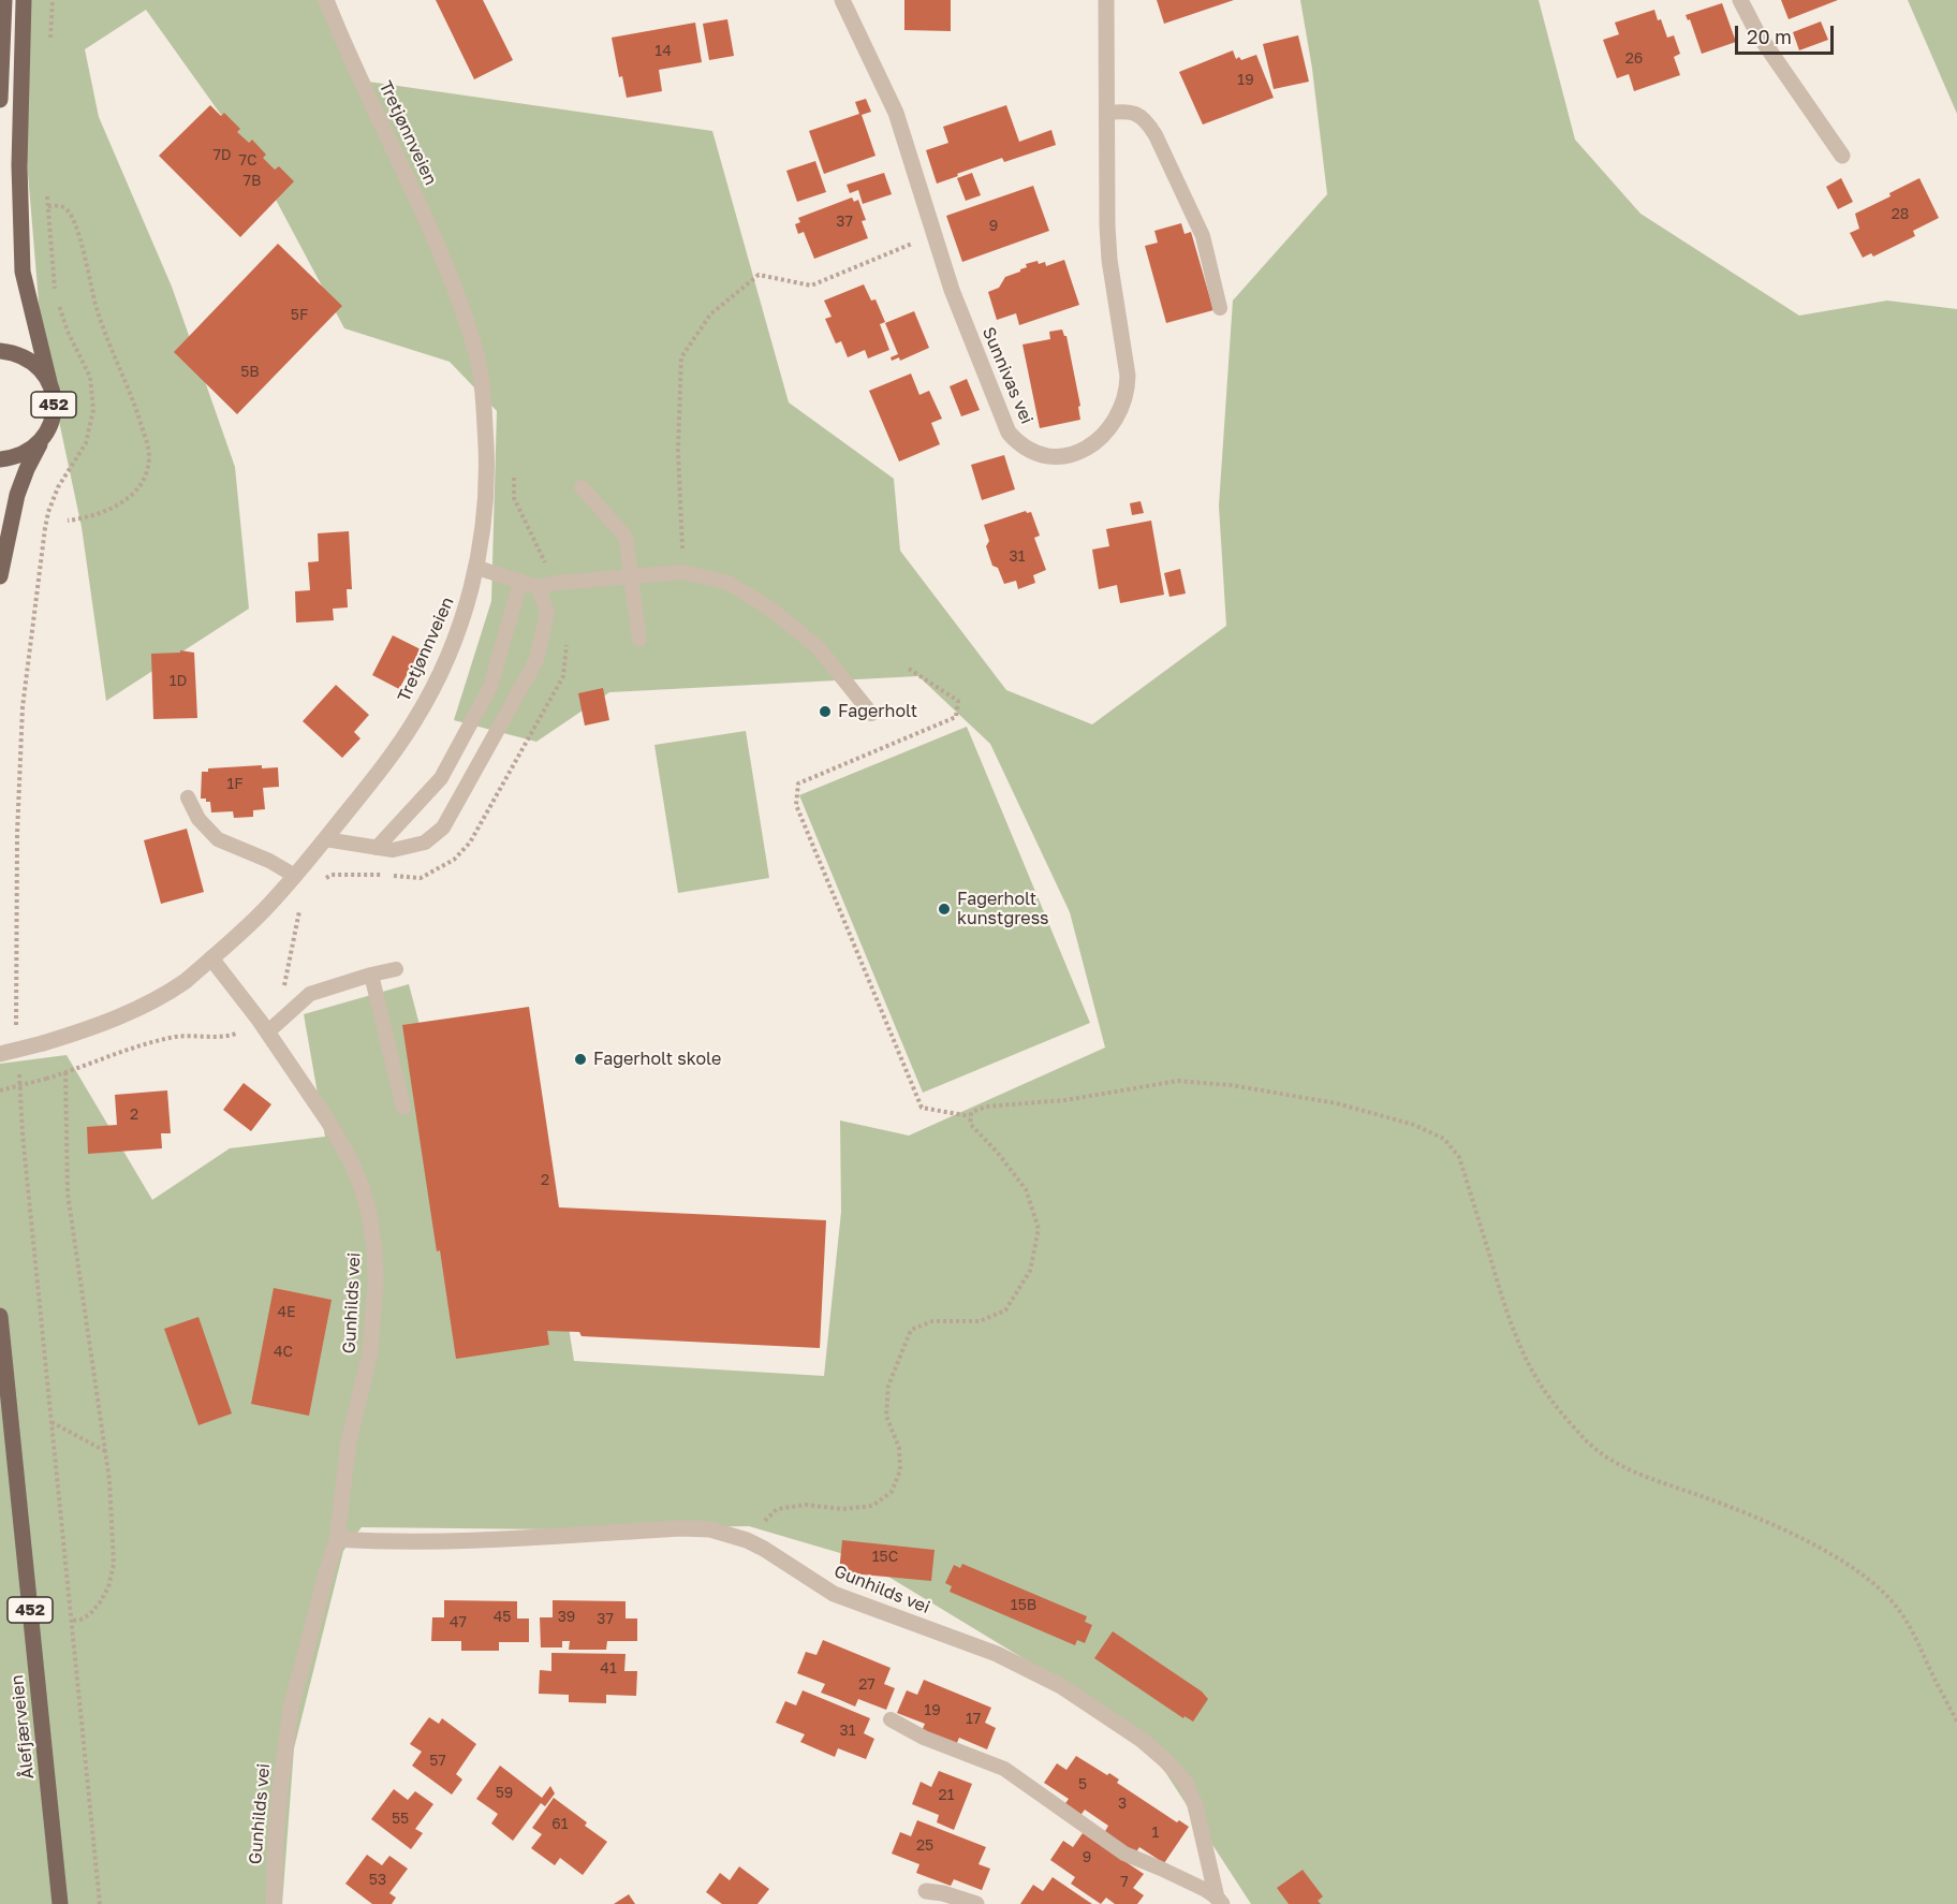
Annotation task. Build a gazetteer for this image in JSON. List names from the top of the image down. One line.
{"streets":{"main road":["452","Ålefjærveien"],"street":["Tretjønnveien","Sunnivas vei","Gunhilds vei"]},"crossings":[["Tretjønnveien","Gunhilds vei"]],"places":["Fagerholt","Fagerholt kunstgress","Fagerholt skole"],"house_numbers":["14","26","19","7D","7C","7B","28","37","9","5F","5B","31","1D","1F","2","2","4E","4C","15C","15B","45","39","37","47","41","27","19","17","31","57","5","59","21","3","55","61","1","25","9","53","7"],"scale_bar":"20 m"}
